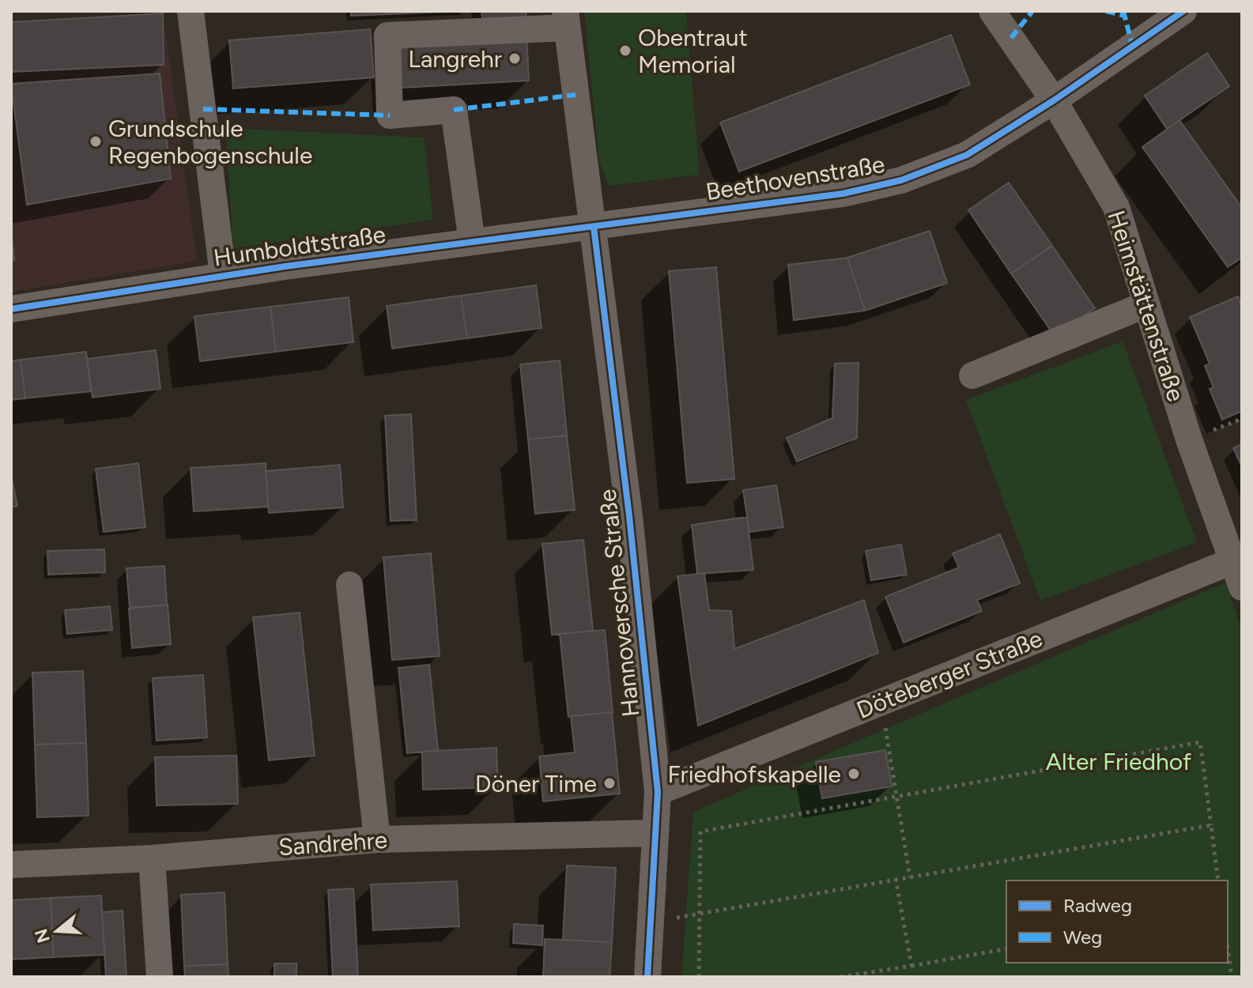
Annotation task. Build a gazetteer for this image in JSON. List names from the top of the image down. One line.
{"streets":{"street":["Beethovenstraße","Humboldtstraße","Heimstättenstraße","Hannoversche Straße","Döteberger Straße","Sandrehre"]},"crossings":[["Beethovenstraße","Humboldtstraße"],["Beethovenstraße","Heimstättenstraße"],["Beethovenstraße","Hannoversche Straße"],["Humboldtstraße","Hannoversche Straße"],["Heimstättenstraße","Döteberger Straße"],["Hannoversche Straße","Döteberger Straße"],["Hannoversche Straße","Sandrehre"]],"parks":["Alter Friedhof"],"places":["Obentraut Memorial","Langrehr","Grundschule Regenbogenschule","Friedhofskapelle","Döner Time"],"legend":["Radweg","Weg"],"north":"left"}
